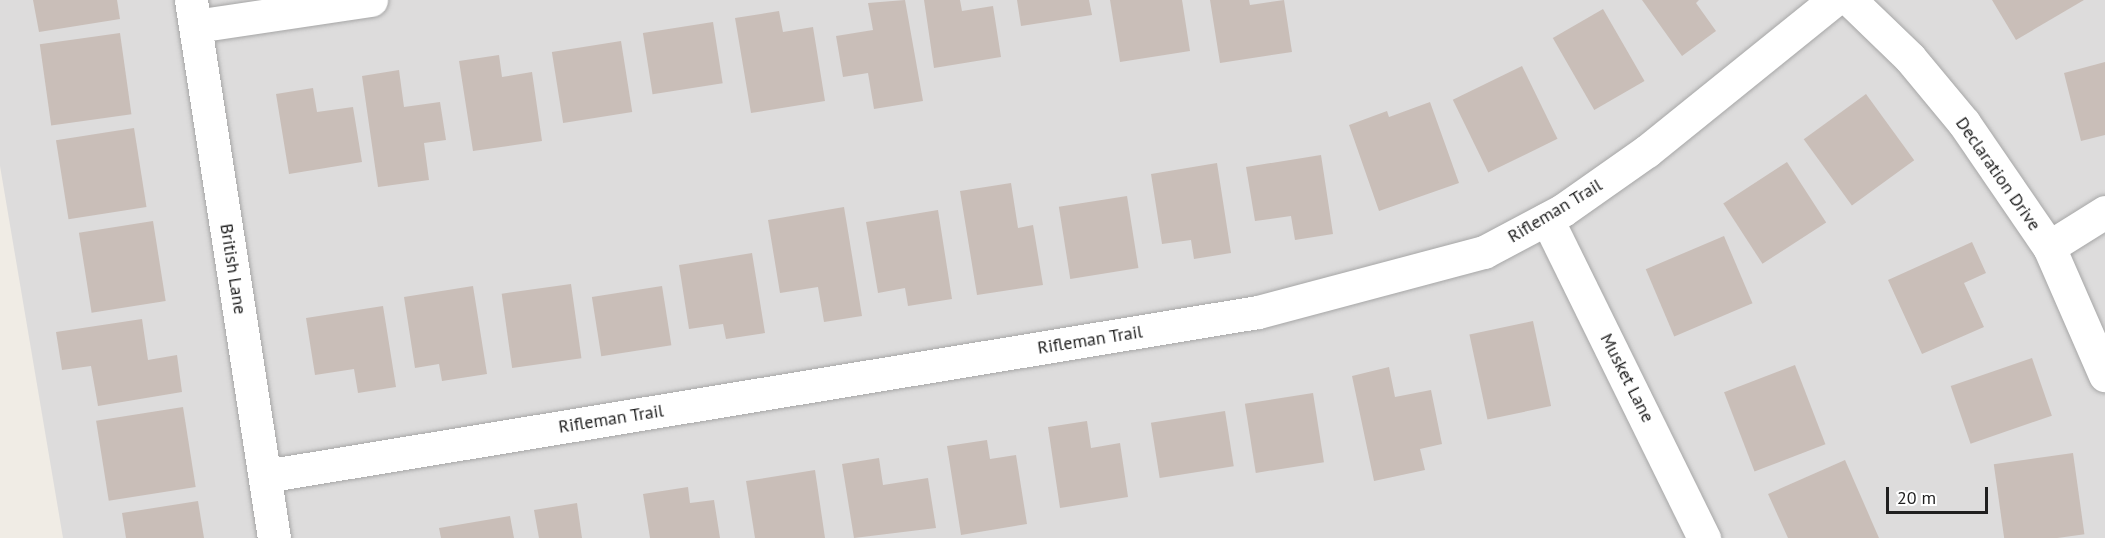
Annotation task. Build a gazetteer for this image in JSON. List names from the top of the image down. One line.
{"streets":{"street":["Declaration Drive","Rifleman Trail","British Lane","Musket Lane"]},"crossings":[["Rifleman Trail","British Lane"],["Rifleman Trail","Musket Lane"]],"scale_bar":"20 m"}
